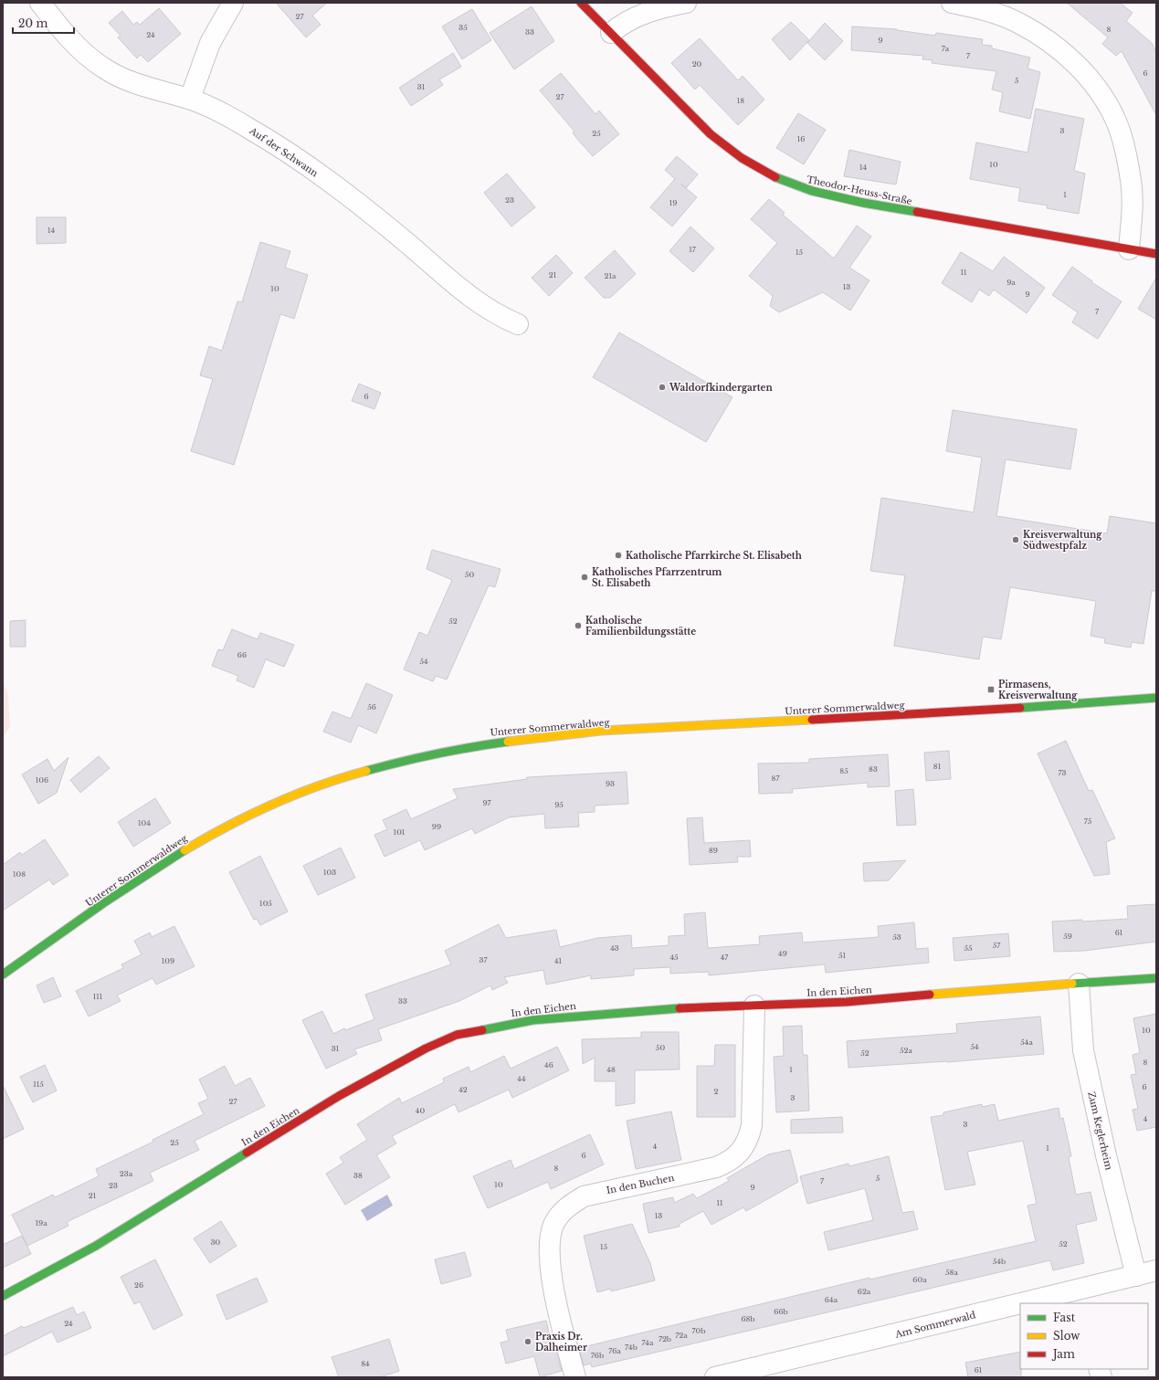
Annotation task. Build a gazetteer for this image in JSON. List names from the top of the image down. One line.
{"streets":{"street":["Auf der Schwann","Theodor-Heuss-Straße","Unterer Sommerwaldweg","In den Eichen","Zum Keglerheim","In den Buchen","Am Sommerwald"]},"crossings":[["In den Eichen","Zum Keglerheim"],["In den Eichen","In den Buchen"],["Zum Keglerheim","Am Sommerwald"]],"places":{"other":["Waldorfkindergarten","Kreisverwaltung Südwestpfalz","Katholische Pfarrkirche St. Elisabeth","Katholisches Pfarrzentrum St. Elisabeth","Katholische Familienbildungsstätte","Praxis Dr. Dalheimer"],"transit":["Pirmasens, Kreisverwaltung"]},"house_numbers":["27","35","8","33","24","9","7a","7","20","6","5","31","27","18","3","25","16","10","14","1","23","19","14","17","15","11","21","21a","9a","13","10","9","7","6","50","52","66","54","56","81","83","85","73","87","106","93","97","95","75","104","99","101","89","103","108","105","61","59","53","57","43","55","49","51","45","47","37","109","41","111","33","10","54a","54","50","31","52a","52","8","46","48","1","44","115","6","42","2","3","27","40","4","3","25","4","1","6","8","23a","38","5","7","10","23","9","21","11","13","19a","30","52","15","54b","58a","60a","26","62a","64a","66b","68b","24","70b","72a","72b","74a","74b","76a","76b","84","61"],"legend":["Fast","Slow","Jam"],"scale_bar":"20 m"}
